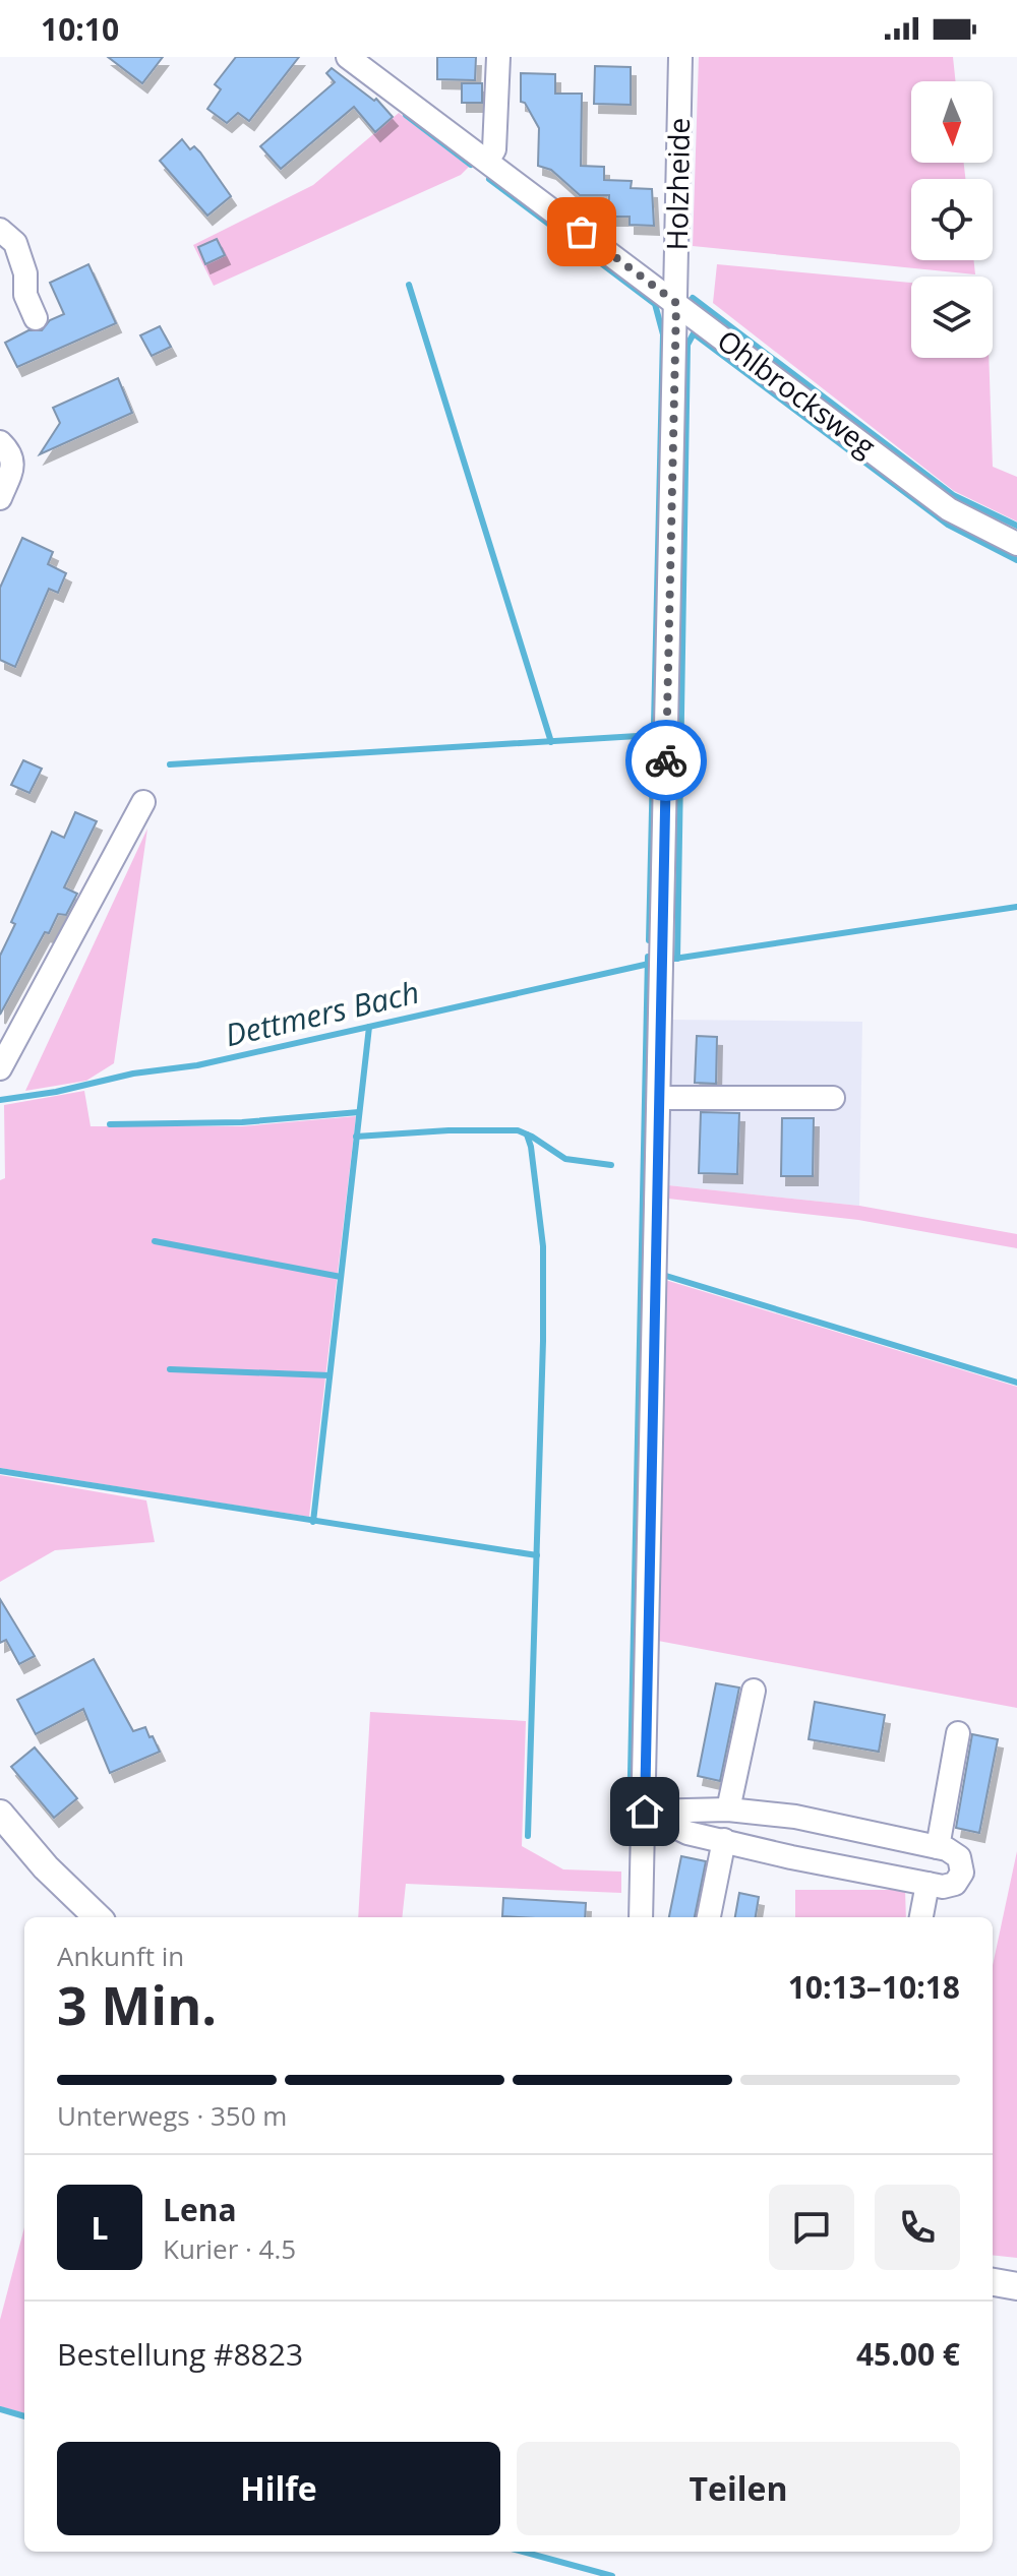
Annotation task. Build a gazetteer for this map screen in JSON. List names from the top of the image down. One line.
{"streets":{"street":["Holzheide","Ohlbrocksweg"]},"crossings":[["Holzheide","Ohlbrocksweg"]],"water":["Dettmers Bach"],"north":"bottom","page":{"status":"10:10","heading":["3 Min.","Ankunft in","10:13–10:18"],"panel":["Lena","Kurier · 4.5","Bestellung #8823","45.00 €"],"bar":"Unterwegs · 350 m","round":"L","buttons":["Hilfe","Teilen"]}}
